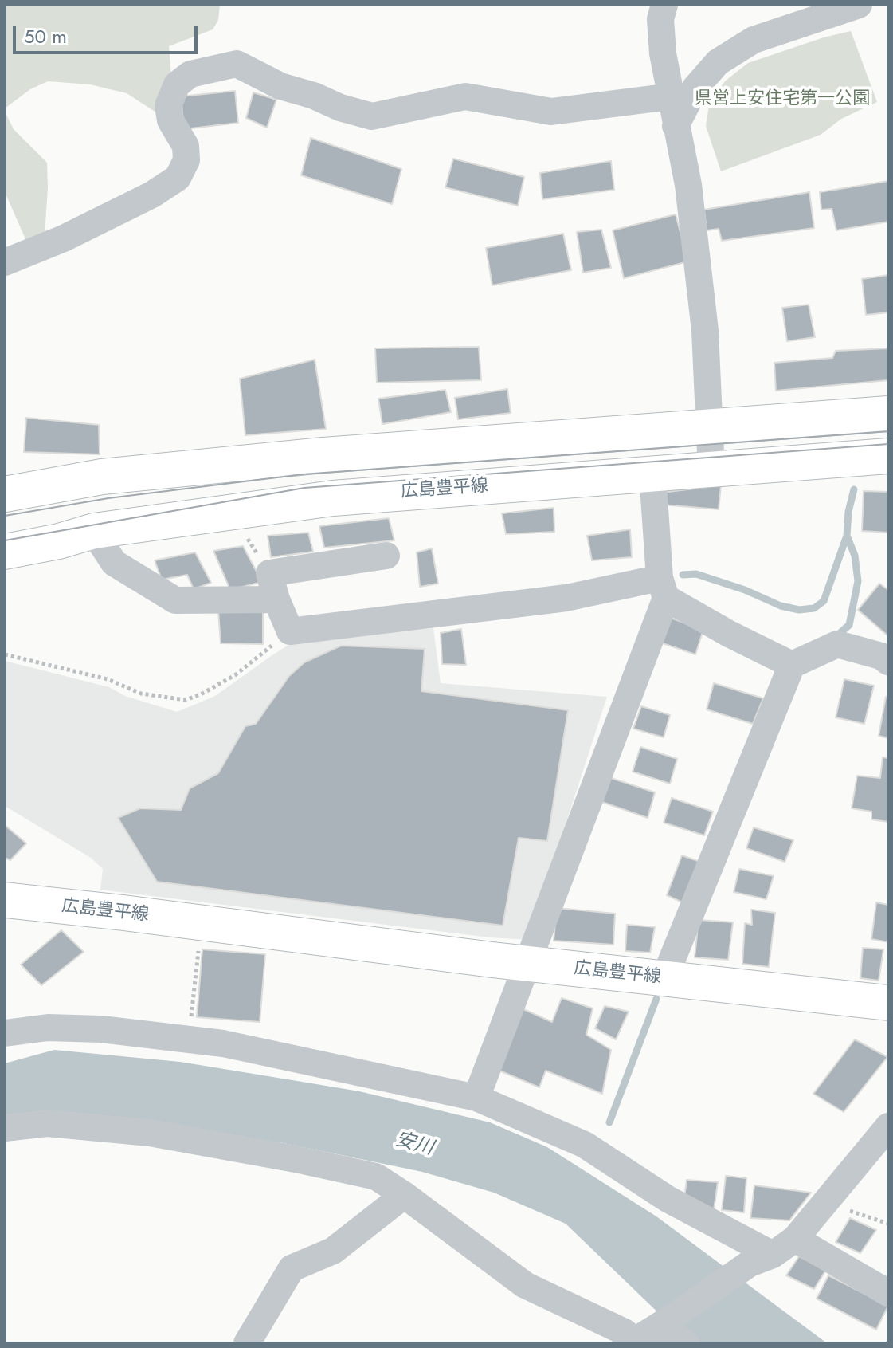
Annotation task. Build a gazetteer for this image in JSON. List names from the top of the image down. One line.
{"streets":{"main road":["広島豊平線"]},"water":["安川"],"parks":["県営上安住宅第一公園"],"scale_bar":"50 m"}
